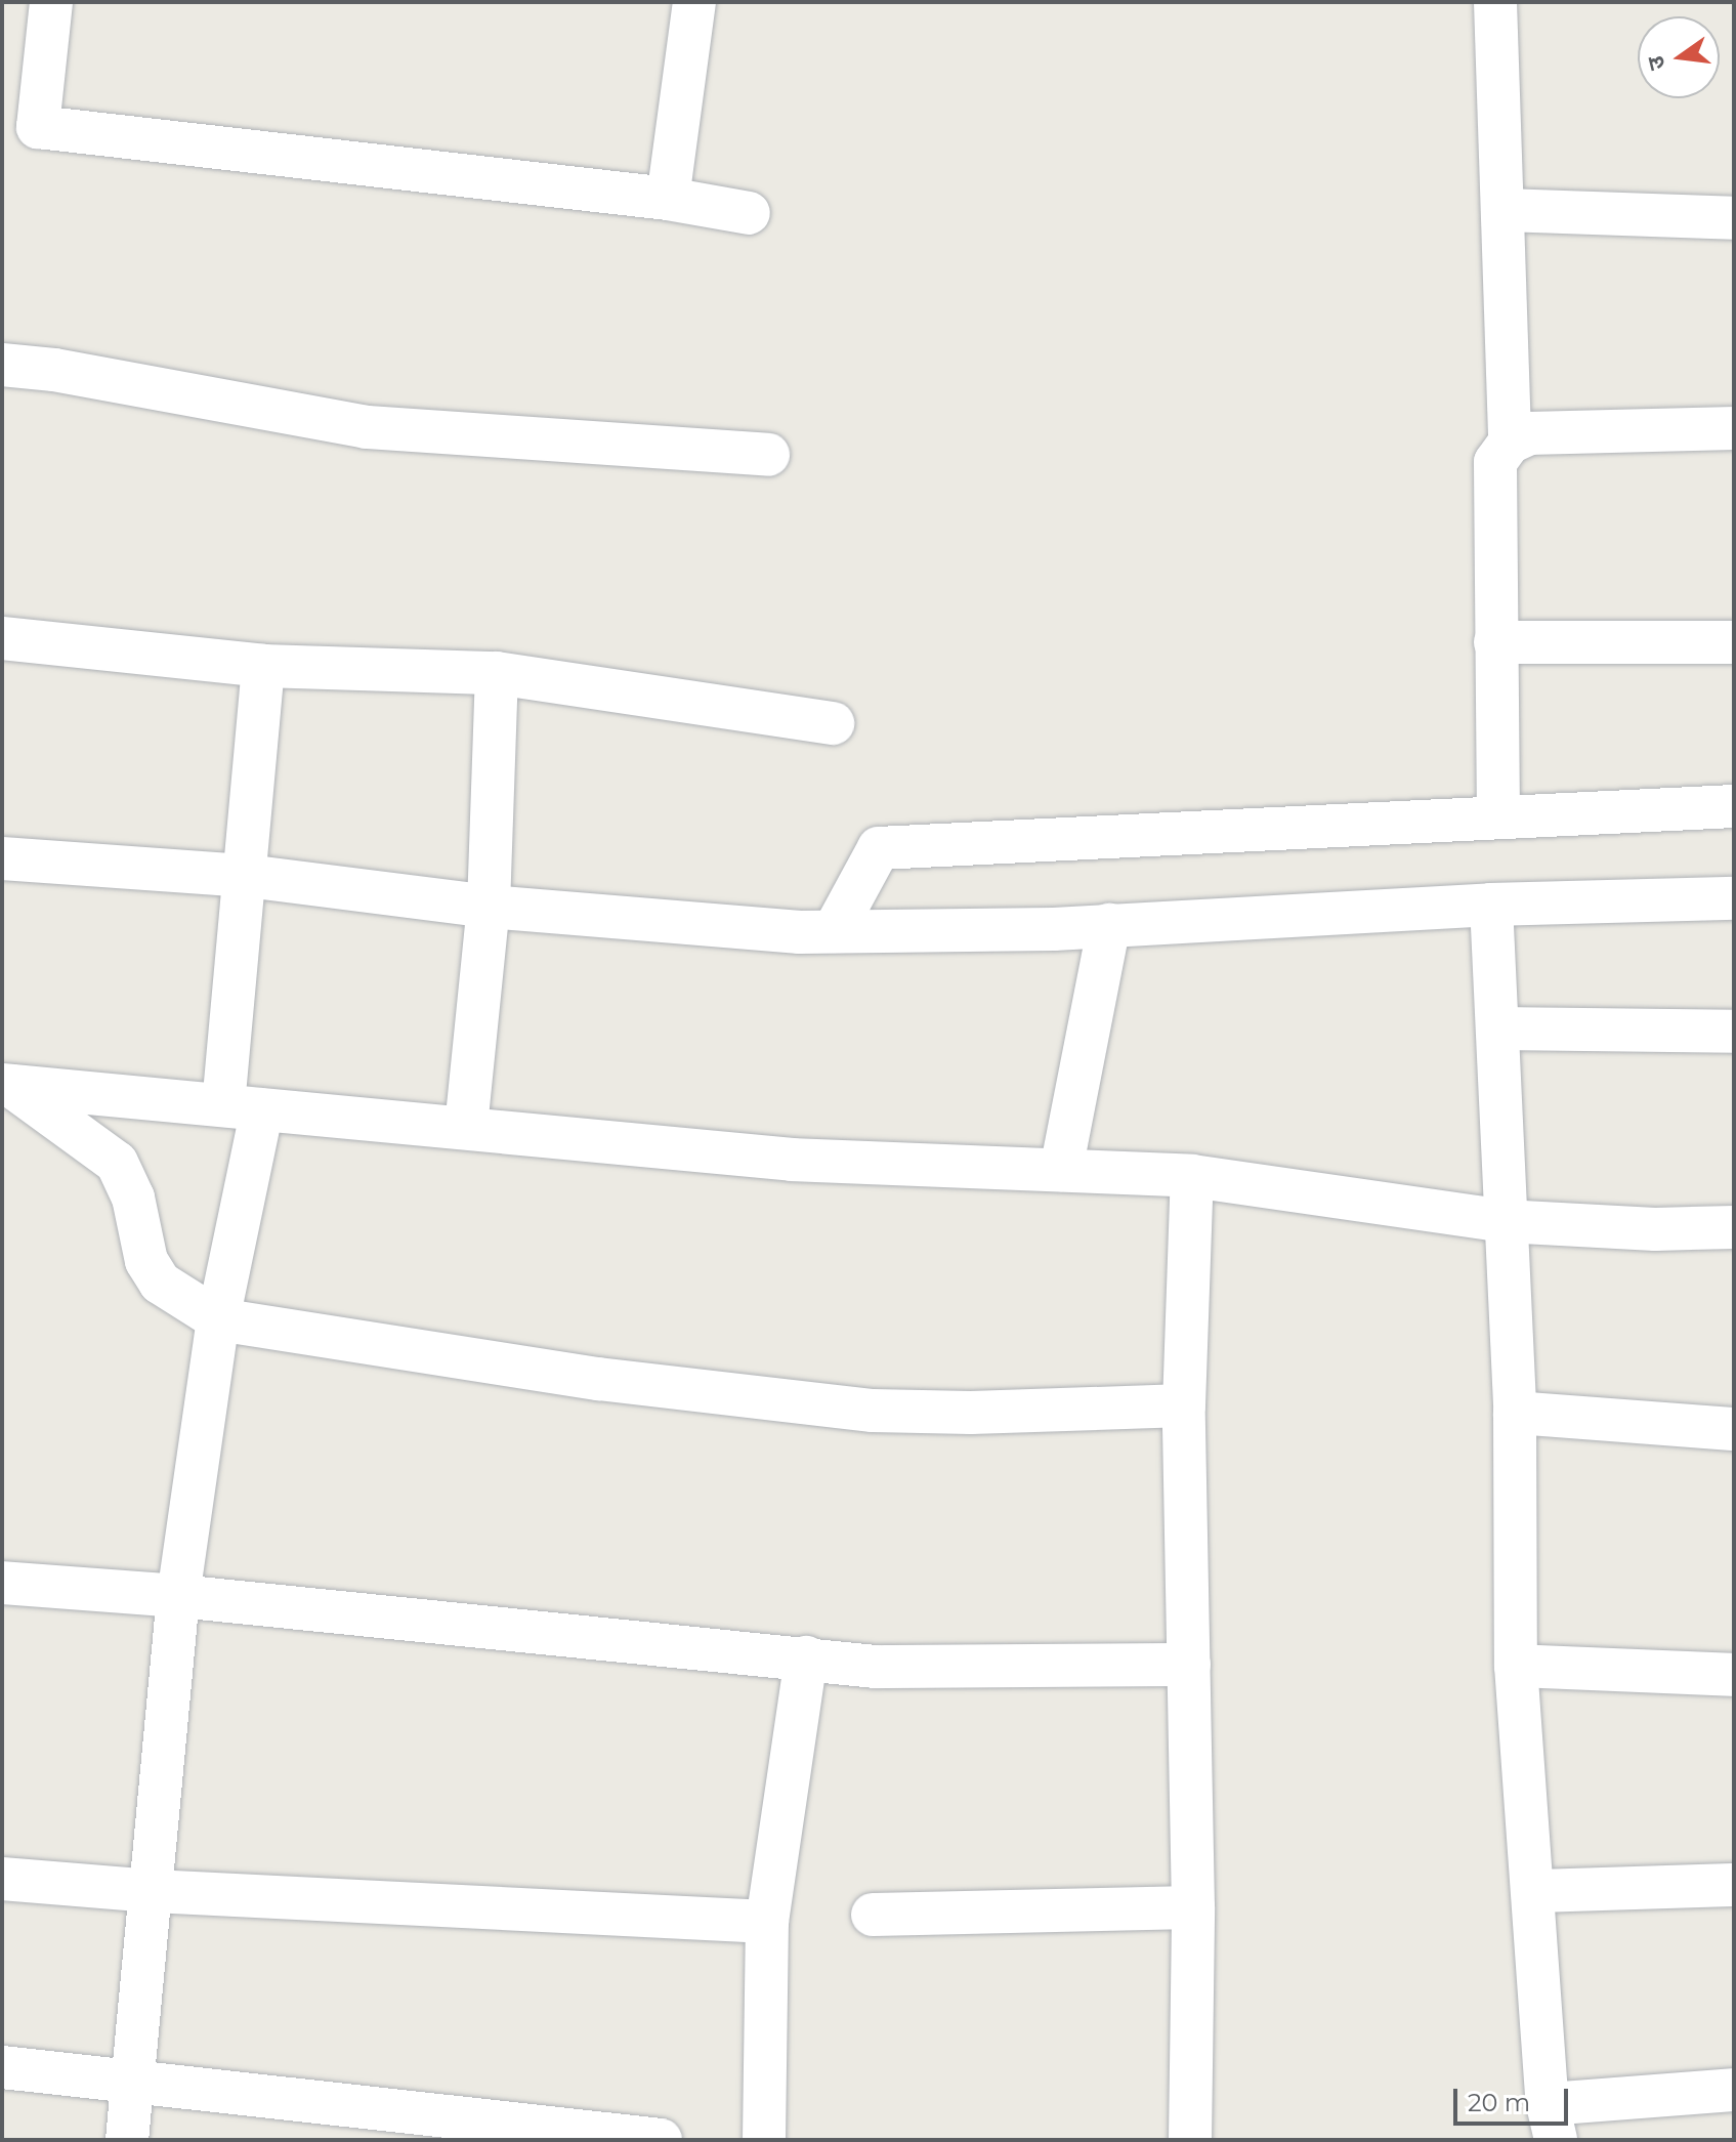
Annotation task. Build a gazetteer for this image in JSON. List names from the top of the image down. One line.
{"scale_bar":"20 m","north":"left"}
